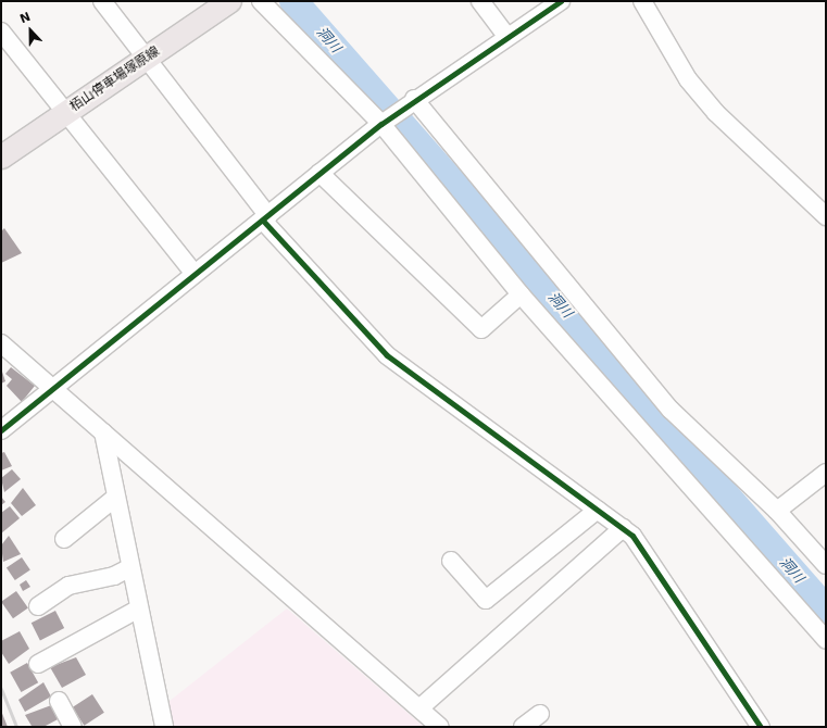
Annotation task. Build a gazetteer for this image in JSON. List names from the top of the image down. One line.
{"streets":{"main road":["栢山停車場塚原線"]},"water":["洞川"],"north":"top"}
